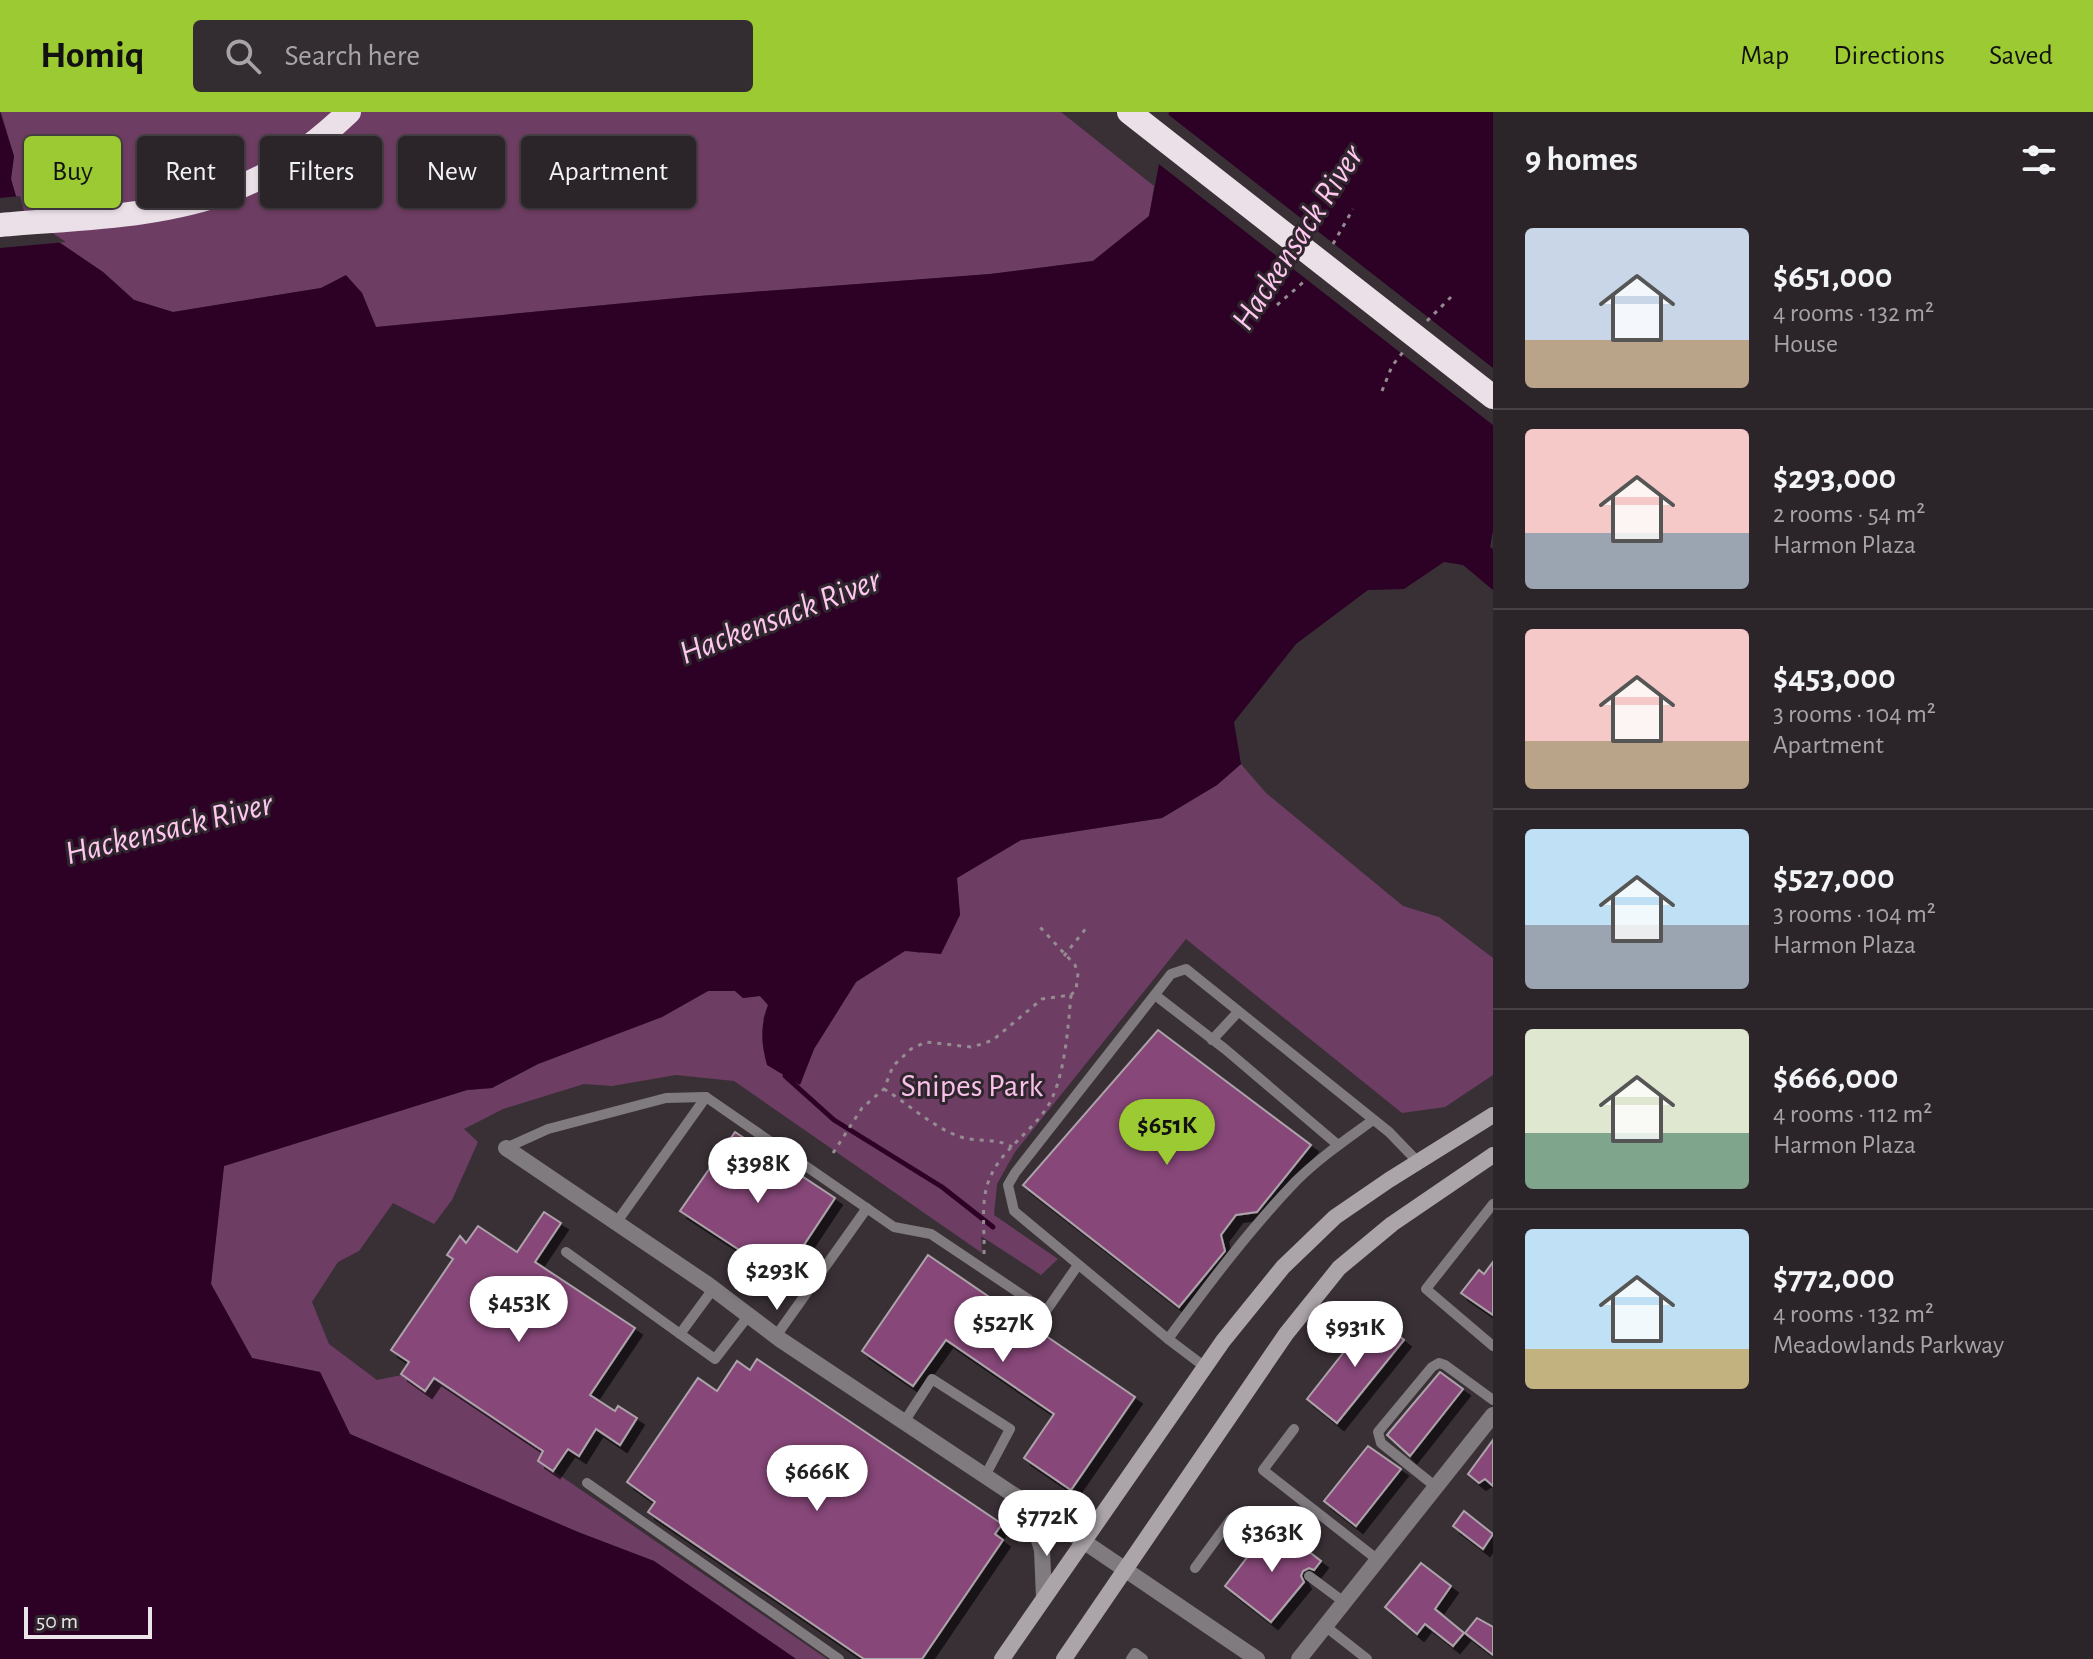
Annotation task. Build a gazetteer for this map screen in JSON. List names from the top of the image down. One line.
{"water":["Hackensack River"],"parks":["Snipes Park"],"scale_bar":"50 m","page":{"header":"Homiq","search":"Search here","nav":["Map","Directions","Saved"],"heading":"9 homes","chip":["Buy","Rent","Filters","New","Apartment"],"list":[{"name":"$651,000","note":"4 rooms · 132 m² · House"},{"name":"$293,000","note":"2 rooms · 54 m² · Harmon Plaza"},{"name":"$453,000","note":"3 rooms · 104 m² · Apartment"},{"name":"$527,000","note":"3 rooms · 104 m² · Harmon Plaza"},{"name":"$666,000","note":"4 rooms · 112 m² · Harmon Plaza"},{"name":"$772,000","note":"4 rooms · 132 m² · Meadowlands Parkway"}],"price":["$651K","$398K","$293K","$453K","$527K","$931K","$666K","$772K","$363K"],"scale":"50 m"}}
